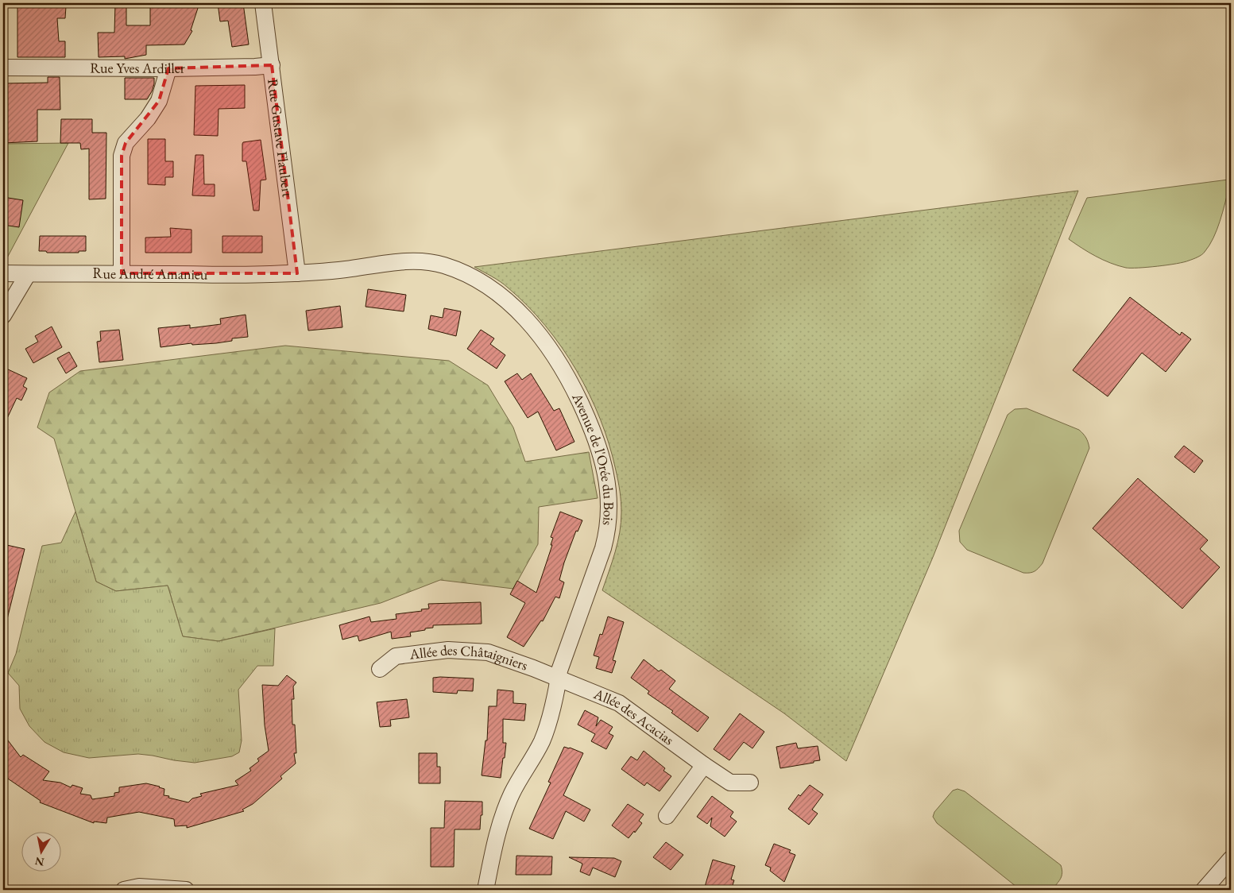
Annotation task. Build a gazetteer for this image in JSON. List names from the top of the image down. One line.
{"streets":{"street":["Rue Yves Ardiller","Rue Gustave Flaubert","Rue André Amanieu","Avenue de l'Orée du Bois","Allée des Châtaigniers","Allée des Acacias"]},"crossings":[["Rue Yves Ardiller","Rue Gustave Flaubert"],["Rue Gustave Flaubert","Rue André Amanieu"],["Rue Gustave Flaubert","Avenue de l'Orée du Bois"],["Rue André Amanieu","Avenue de l'Orée du Bois"],["Avenue de l'Orée du Bois","Allée des Châtaigniers"],["Avenue de l'Orée du Bois","Allée des Acacias"],["Allée des Châtaigniers","Allée des Acacias"]],"north":"bottom"}
